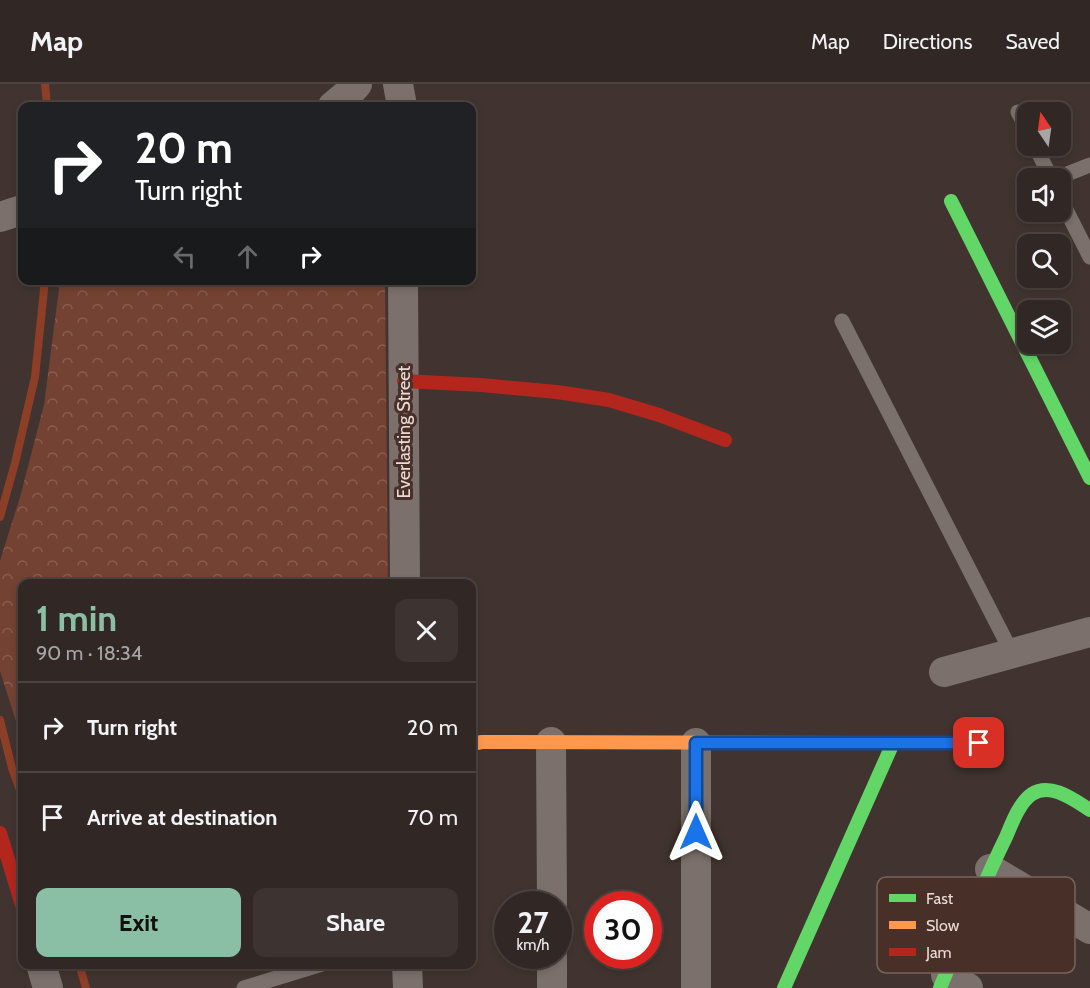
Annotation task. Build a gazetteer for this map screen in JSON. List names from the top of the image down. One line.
{"streets":{"street":["Everlasting Street"]},"legend":["Fast","Slow","Jam"],"north":"top","page":{"header":"Map","nav":["Map","Directions","Saved"],"turn":["20 m","Turn right"],"heading":["1 min","90 m · 18:34"],"list":[{"name":"Turn right","value":"20 m"},{"name":"Arrive at destination","value":"70 m"}],"buttons":["Exit","Share"],"speed":"27 km/h","limit":"30"}}
